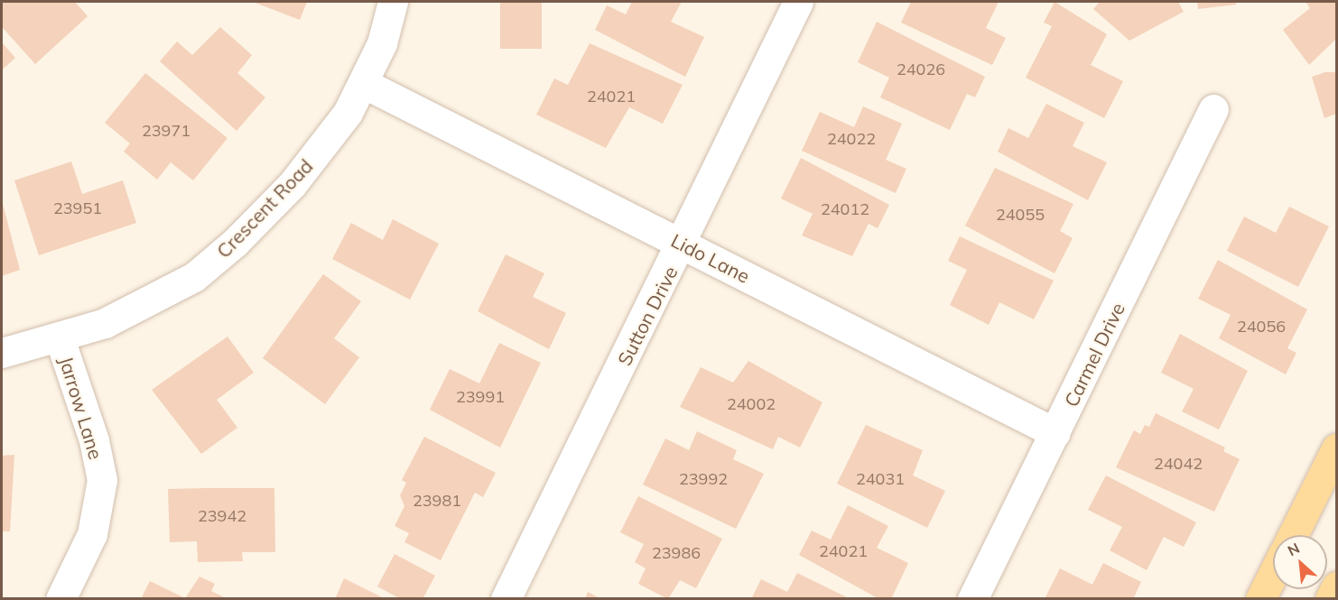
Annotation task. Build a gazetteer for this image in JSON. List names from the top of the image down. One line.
{"streets":{"street":["Crescent Road","Lido Lane","Sutton Drive","Carmel Drive","Jarrow Lane"]},"crossings":[["Crescent Road","Lido Lane"],["Crescent Road","Jarrow Lane"],["Lido Lane","Sutton Drive"],["Lido Lane","Carmel Drive"]],"house_numbers":["24026","24021","23971","24022","23951","24012","24055","24056","23991","24002","24042","23992","24031","23981","23942","24021","23986"],"north":"top left"}
